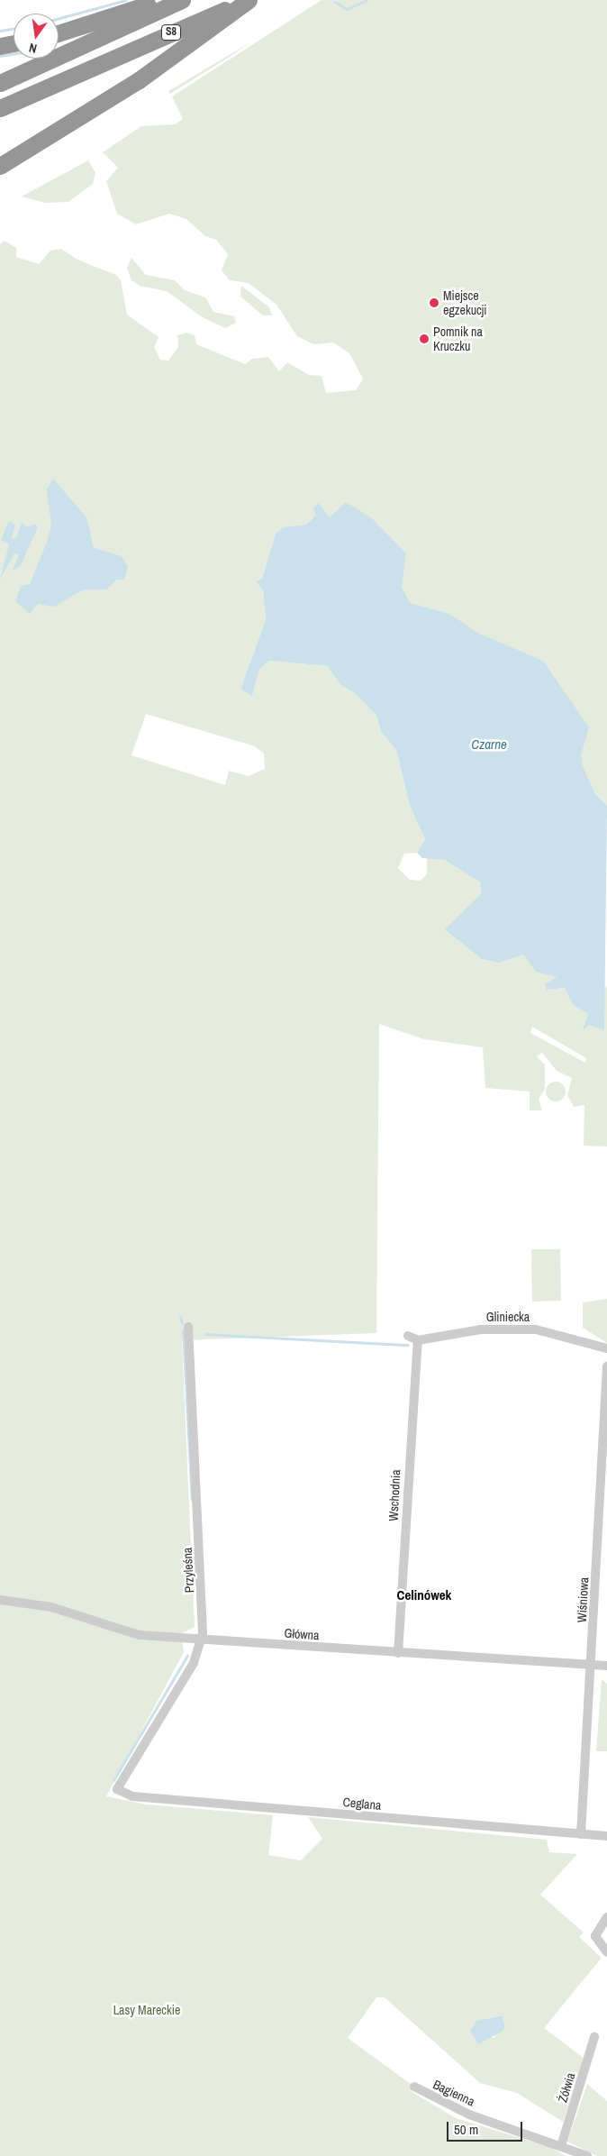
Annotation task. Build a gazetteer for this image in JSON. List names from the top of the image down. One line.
{"streets":{"highway":["S8"],"street":["Gliniecka","Wschodnia","Przyleśna","Wiśniowa","Główna","Ceglana","Żółwia","Bagienna"]},"crossings":[["Gliniecka","Wschodnia"],["Wschodnia","Główna"],["Przyleśna","Główna"],["Przyleśna","Ceglana"],["Wiśniowa","Główna"],["Wiśniowa","Ceglana"],["Żółwia","Bagienna"]],"districts":["Celinówek"],"water":["Czarne"],"parks":["Lasy Mareckie"],"places":["Miejsce egzekucji","Pomnik na Kruczku"],"scale_bar":"50 m","north":"bottom"}
